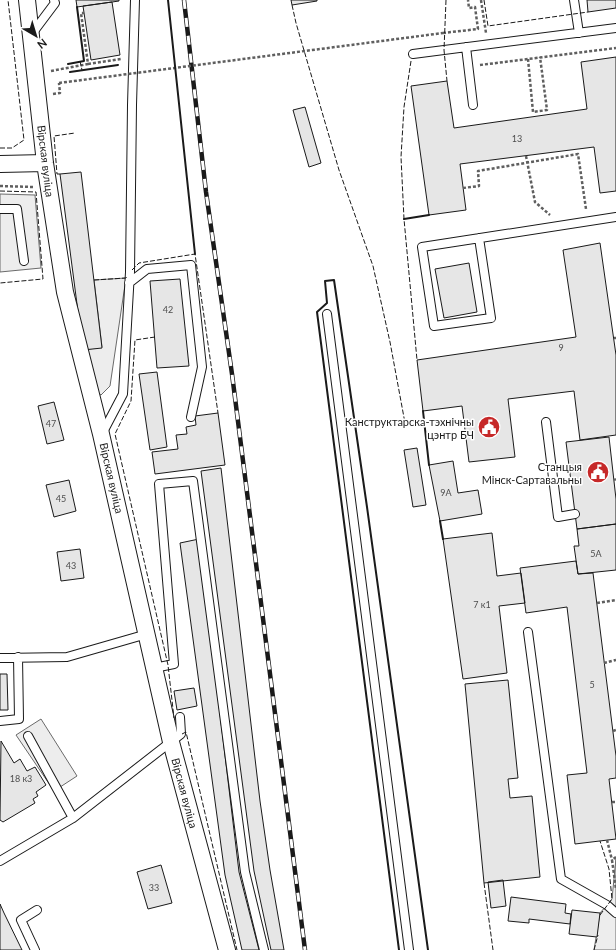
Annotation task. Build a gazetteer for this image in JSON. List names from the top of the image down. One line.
{"streets":{"street":["Вірская вуліца"]},"places":{"public building":["Канструктарска-тэхнічны цэнтр БЧ","Станцыя Мінск-Сартавальны"]},"house_numbers":["13","42","9","47","9А","45","5А","43","7 к1","5","18 к3","33"],"north":"bottom right"}
